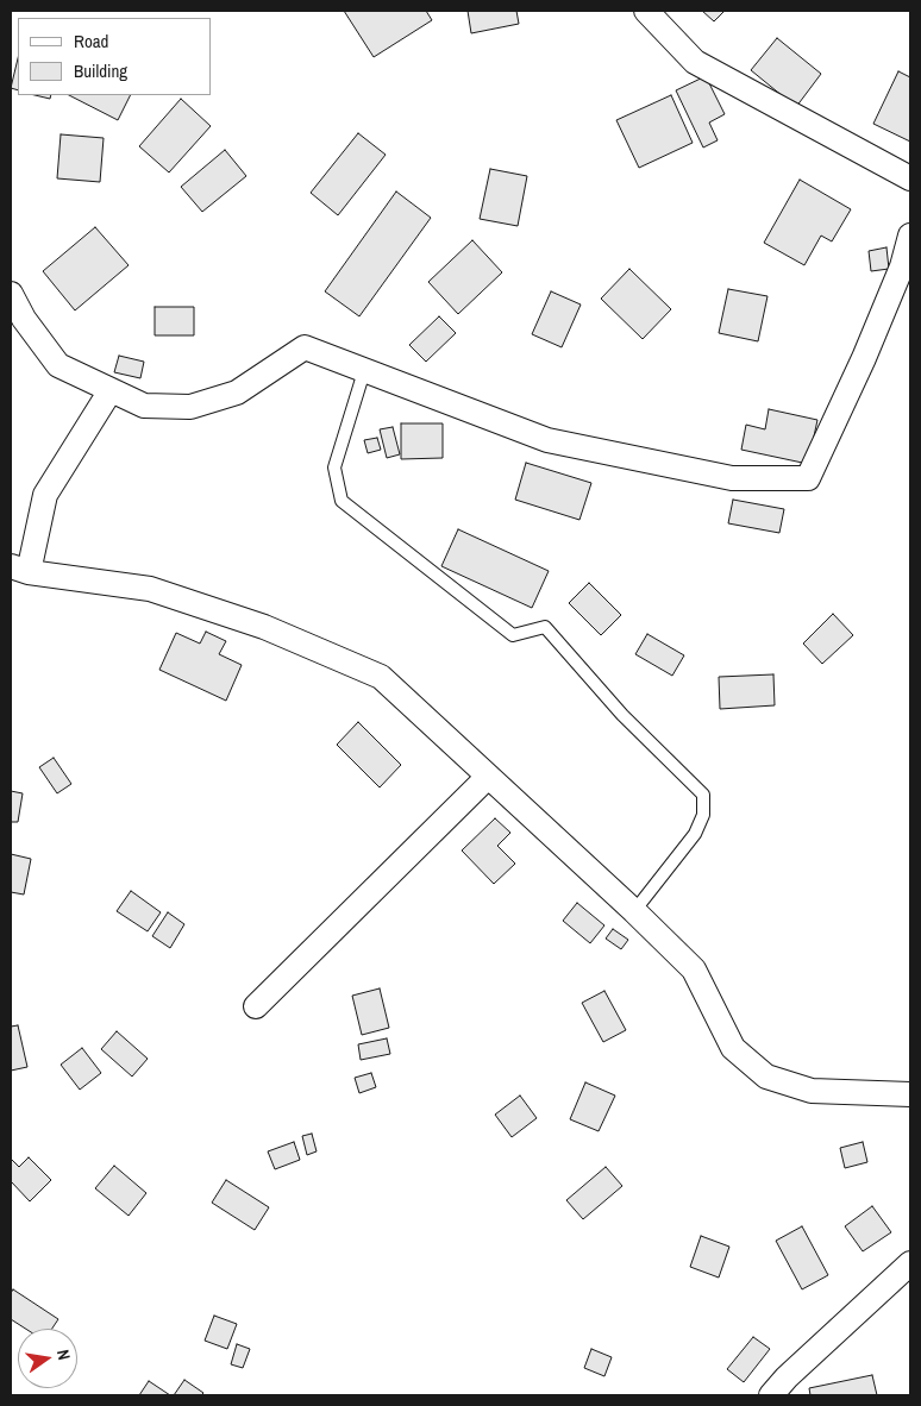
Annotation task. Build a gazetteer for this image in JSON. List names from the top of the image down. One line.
{"legend":["Road","Building"],"north":"right"}
